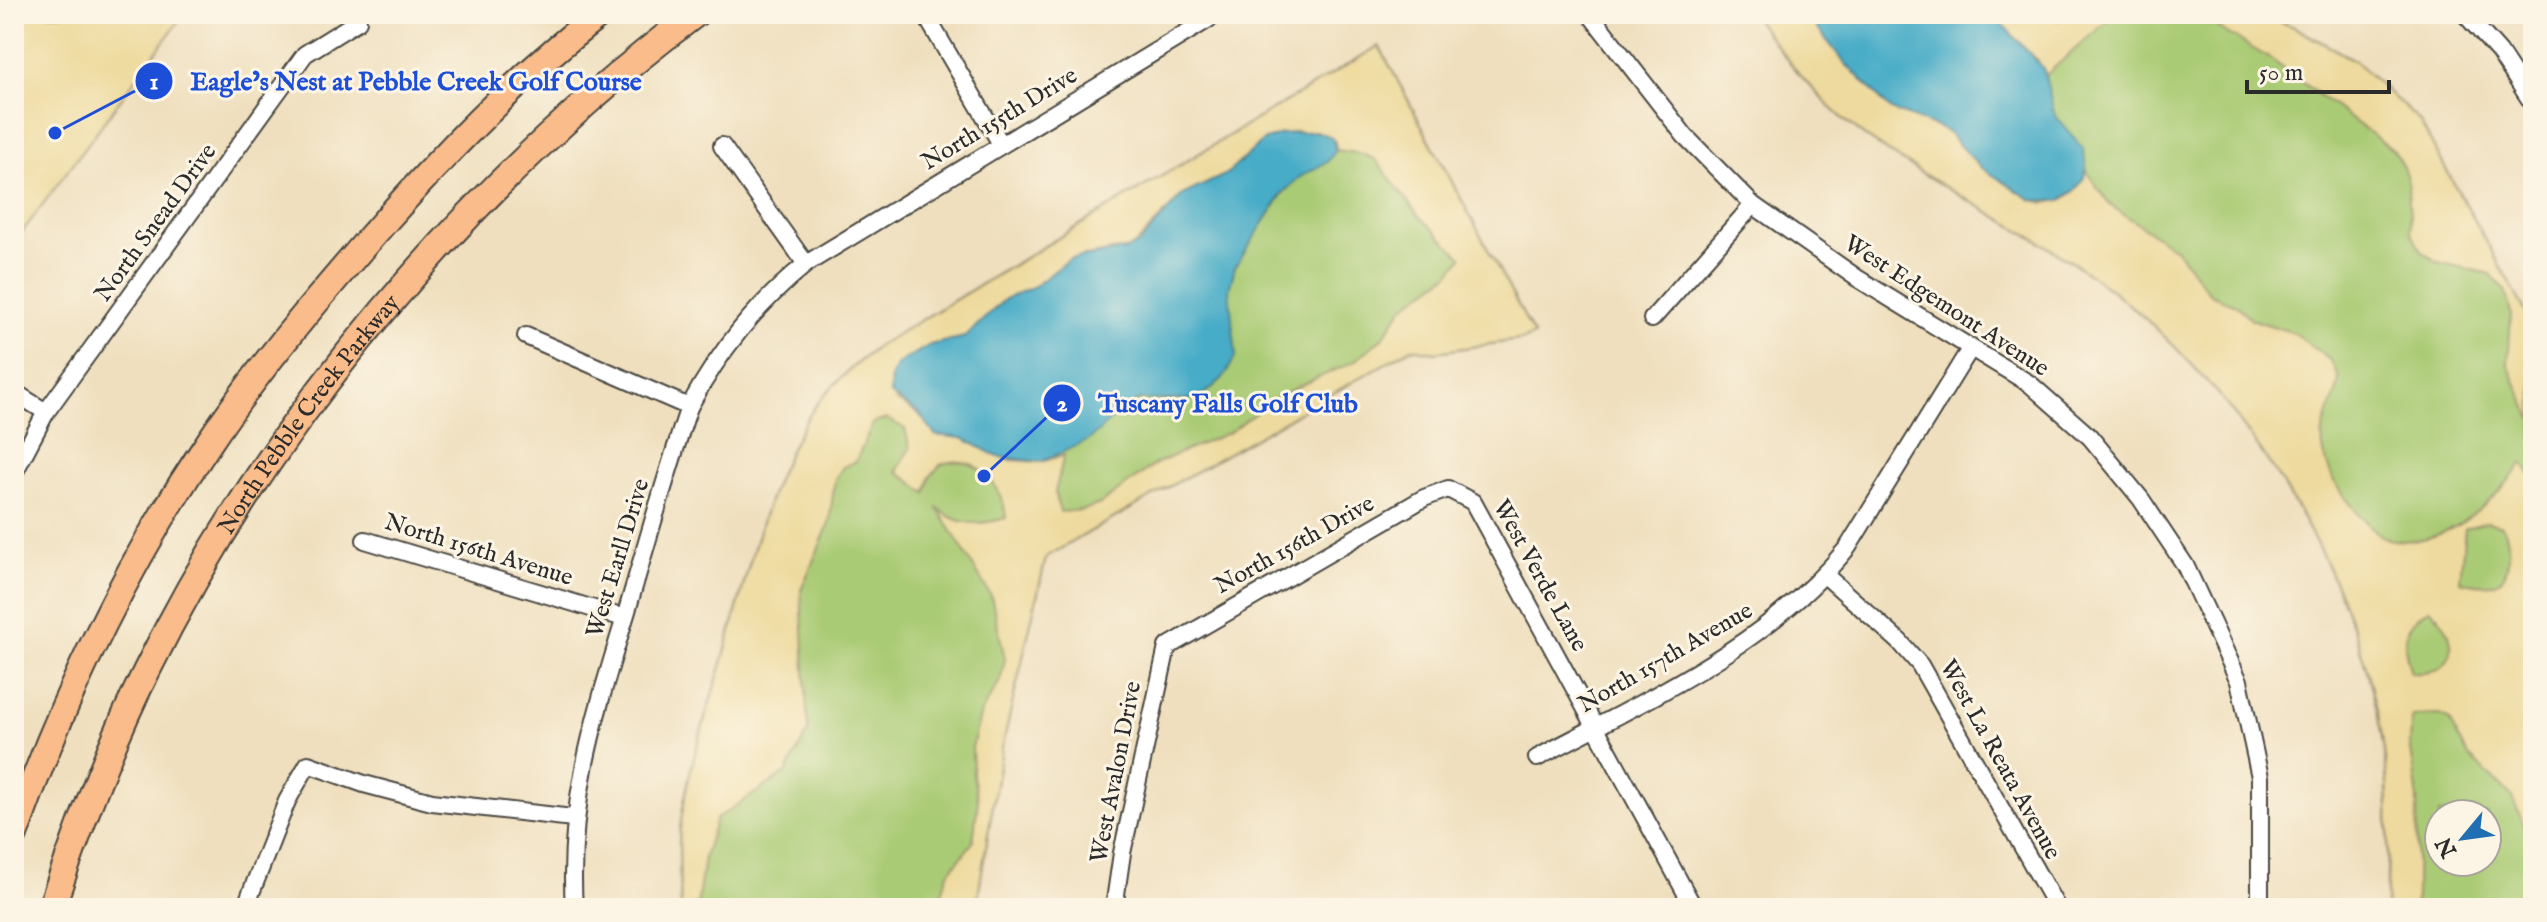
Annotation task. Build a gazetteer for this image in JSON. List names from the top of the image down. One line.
{"streets":{"main road":["North Pebble Creek Parkway"],"street":["North 155th Drive","North Snead Drive","West Edgemont Avenue","North 156th Drive","North 156th Avenue","West Earll Drive","West Verde Lane","North 157th Avenue","West La Reata Avenue","West Avalon Drive"]},"crossings":[["North 155th Drive","West Earll Drive"],["West Edgemont Avenue","North 157th Avenue"],["North 156th Drive","West Verde Lane"],["North 156th Drive","West Avalon Drive"],["North 156th Avenue","West Earll Drive"],["West Verde Lane","North 157th Avenue"],["North 157th Avenue","West La Reata Avenue"]],"places":["Eagle’s Nest at Pebble Creek Golf Course","Tuscany Falls Golf Club"],"scale_bar":"50 m","north":"bottom left"}
